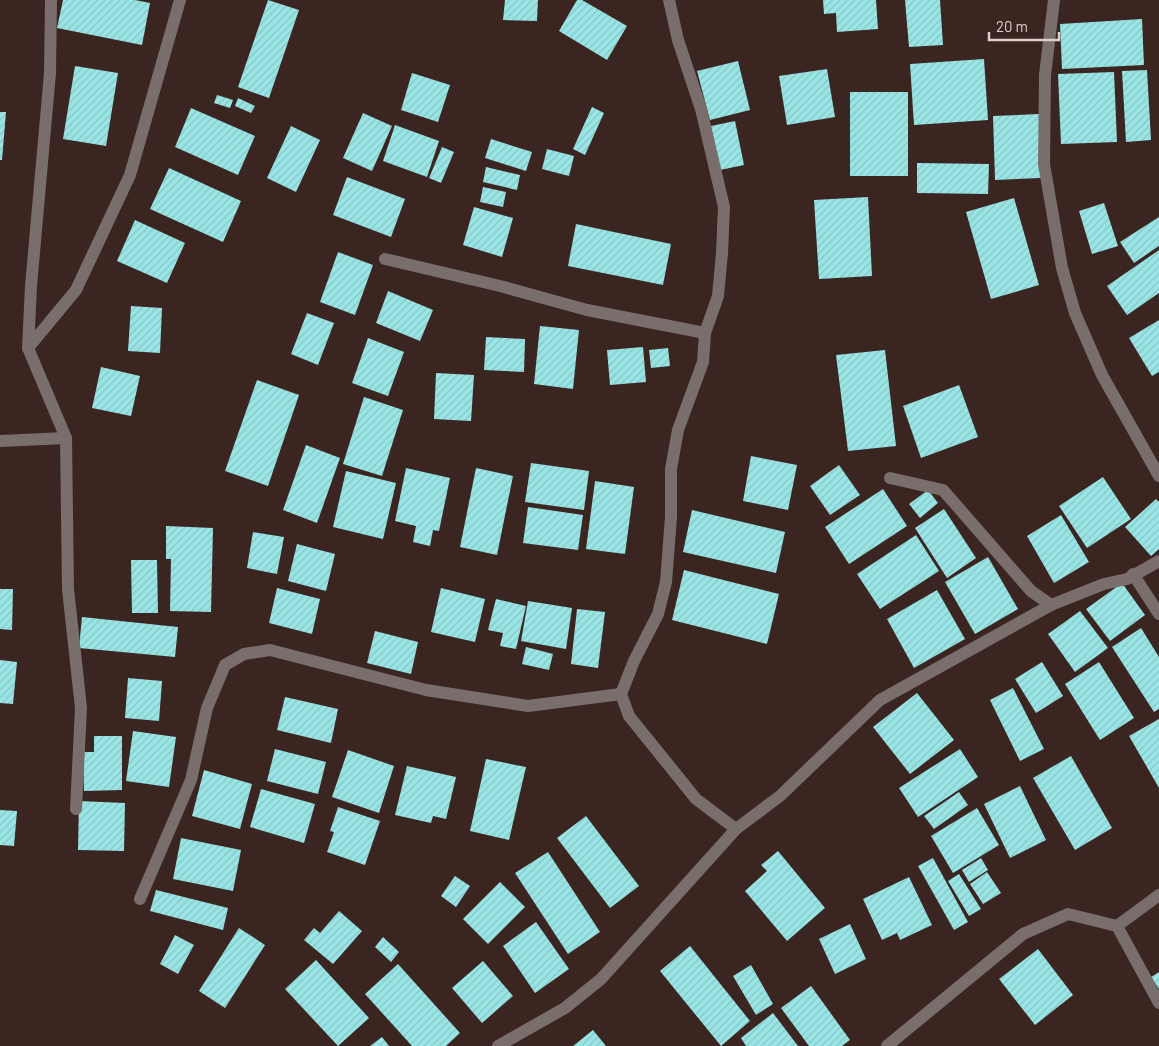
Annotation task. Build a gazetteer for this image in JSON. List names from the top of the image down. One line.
{"scale_bar":"20 m"}
